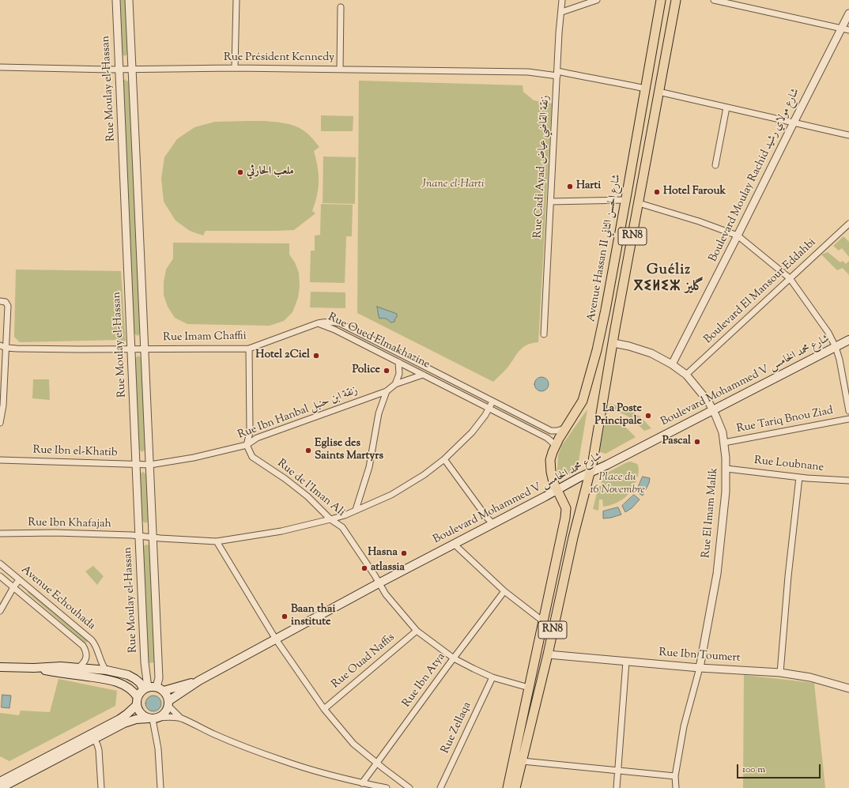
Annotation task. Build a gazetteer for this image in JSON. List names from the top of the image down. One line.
{"streets":{"main road":["RN8","Avenue Hassan II شارع الحسن الثاني","Boulevard Mohammed V شارع محمد الخامس"],"street":["Rue Président Kennedy","Rue Moulay el-Hassan","Rue Cadi Ayad زنقة القاضي عياض","Boulevard Moulay Rachid شارع مولاي رشيد","Boulevard El Mansour Eddahbi","Rue Imam Chaffii","Rue Oued Elmakhazine","Rue Ibn Hanbal زنقة ابن حنبل","Rue Tariq Bnou Ziad","Rue Ibn el-Khatib","Rue Loubnane","Rue de l'Iman Ali","Rue El Imam Malik","Rue Ibn Khafajah","Avenue Echouhada","Rue Ibn Toumert","Rue Ouad Naffis","Rue Ibn Atya","Rue Zellaqa"]},"crossings":[["Rue Président Kennedy","Rue Moulay el-Hassan"],["Rue Président Kennedy","Rue Cadi Ayad زنقة القاضي عياض"],["Rue Président Kennedy","Avenue Hassan II شارع الحسن الثاني"],["Rue Moulay el-Hassan","Rue Imam Chaffii"],["Rue Moulay el-Hassan","Boulevard Mohammed V شارع محمد الخامس"],["Rue Moulay el-Hassan","Rue Ibn Hanbal زنقة ابن حنبل"],["Rue Moulay el-Hassan","Rue Ibn el-Khatib"],["Rue Moulay el-Hassan","Rue Ibn Khafajah"],["Boulevard Moulay Rachid شارع مولاي رشيد","Rue El Imam Malik"],["RN8","Avenue Hassan II شارع الحسن الثاني"],["RN8","Boulevard Mohammed V شارع محمد الخامس"],["RN8","Rue de l'Iman Ali"],["RN8","Rue El Imam Malik"],["RN8","Rue Ibn Toumert"],["Avenue Hassan II شارع الحسن الثاني","Rue Oued Elmakhazine"],["Avenue Hassan II شارع الحسن الثاني","Boulevard Mohammed V شارع محمد الخامس"],["Boulevard El Mansour Eddahbi","Rue El Imam Malik"],["Rue Imam Chaffii","Rue Oued Elmakhazine"],["Rue Oued Elmakhazine","Rue Ibn Hanbal زنقة ابن حنبل"],["Rue Oued Elmakhazine","Rue Ibn Khafajah"],["Boulevard Mohammed V شارع محمد الخامس","Rue de l'Iman Ali"],["Boulevard Mohammed V شارع محمد الخامس","Rue El Imam Malik"],["Rue Ibn Hanbal زنقة ابن حنبل","Rue Ibn el-Khatib"],["Rue Ibn Hanbal زنقة ابن حنبل","Rue de l'Iman Ali"],["Rue Tariq Bnou Ziad","Rue El Imam Malik"],["Rue Loubnane","Rue El Imam Malik"],["Rue de l'Iman Ali","Rue Ibn Khafajah"],["Rue de l'Iman Ali","Rue Ouad Naffis"],["Rue de l'Iman Ali","Rue Ibn Atya"],["Rue de l'Iman Ali","Rue Zellaqa"],["Rue El Imam Malik","Rue Ibn Toumert"]],"districts":["Guéliz ⴳⵉⵍⵉⵣ گليز"],"parks":["Jnane el-Harti","Place du 16 Novembre"],"places":["ملعب الحارثي","Harti","Hotel Farouk","Hotel 2Ciel","Police","La Poste Principale","Pascal","Eglise des Saints Martyrs","Hasna","atlassia","Baan thai institute"],"scale_bar":"100 m"}
